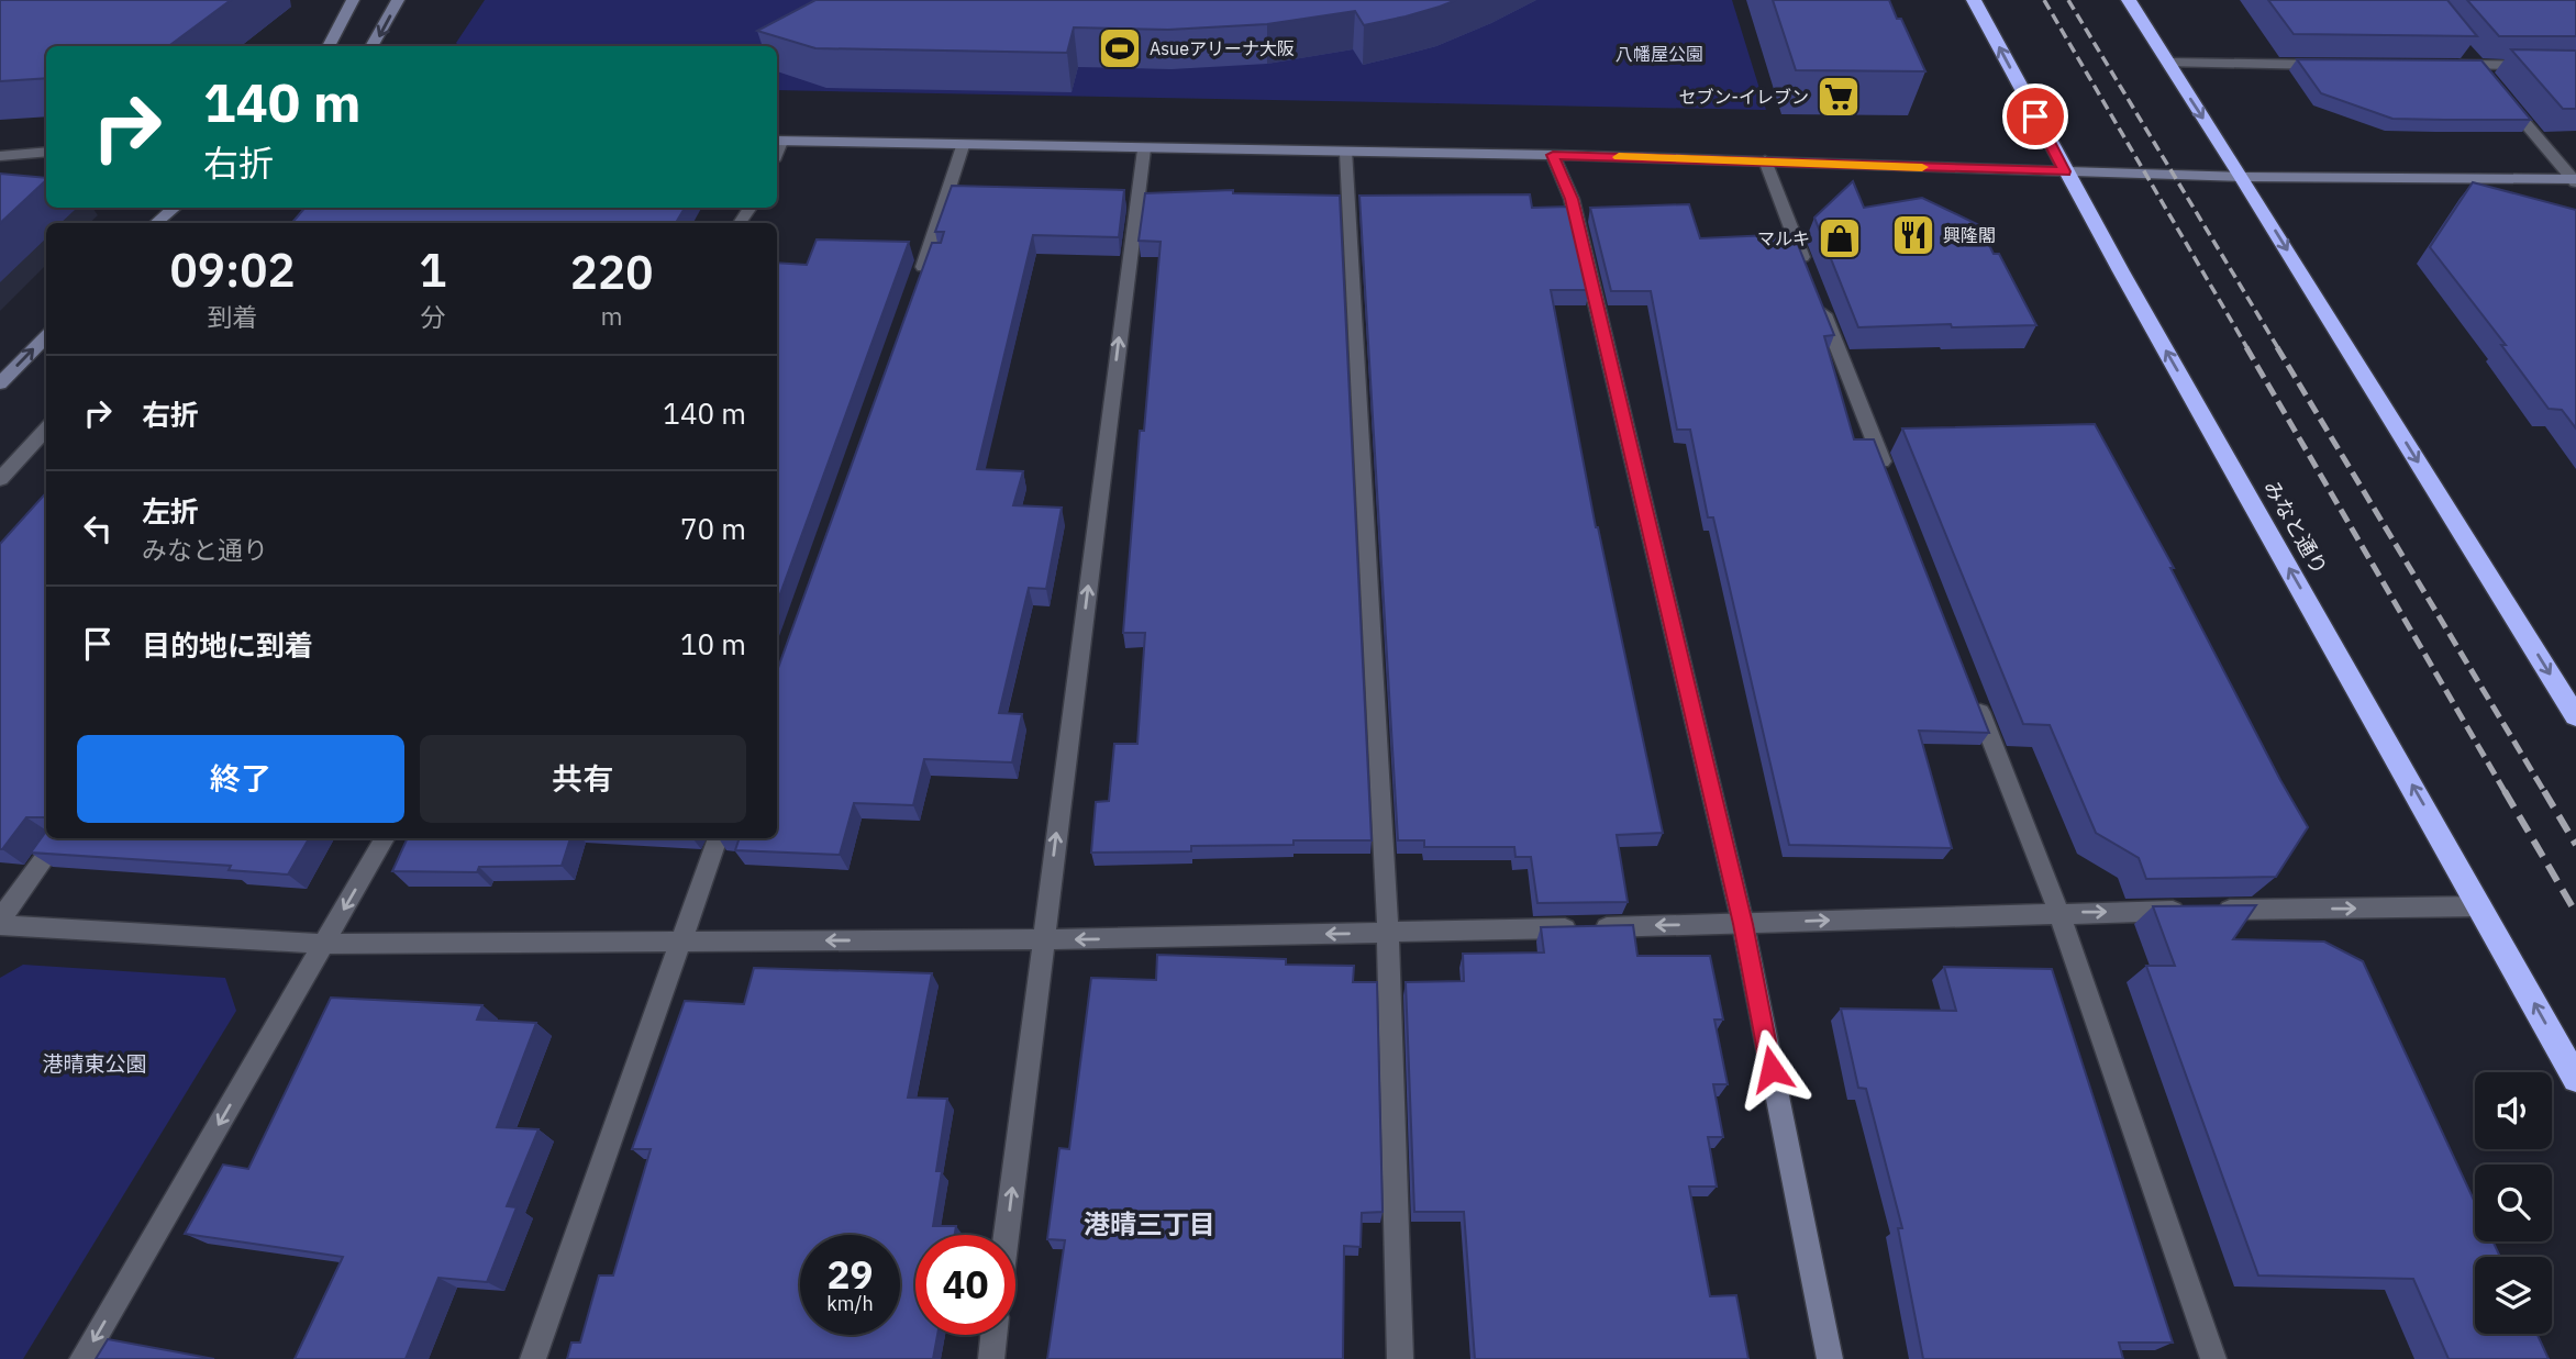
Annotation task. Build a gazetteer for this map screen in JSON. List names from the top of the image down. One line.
{"streets":{"highway":["みなと通り"]},"districts":["港晴三丁目"],"parks":["八幡屋公園","港晴東公園"],"places":{"sports":["Asueアリーナ大阪"],"supermarket":["セブン-イレブン"],"restaurant":["興隆閣"],"shop":["マルキ"]},"page":{"turn":["140 m","右折"],"eta":["09:02","到着","1","分","220","m"],"list":[{"name":"右折","value":"140 m"},{"name":"左折","note":"みなと通り","value":"70 m"},{"name":"目的地に到着","value":"10 m"}],"buttons":["終了","共有"],"speed":"29 km/h","limit":"40"}}
